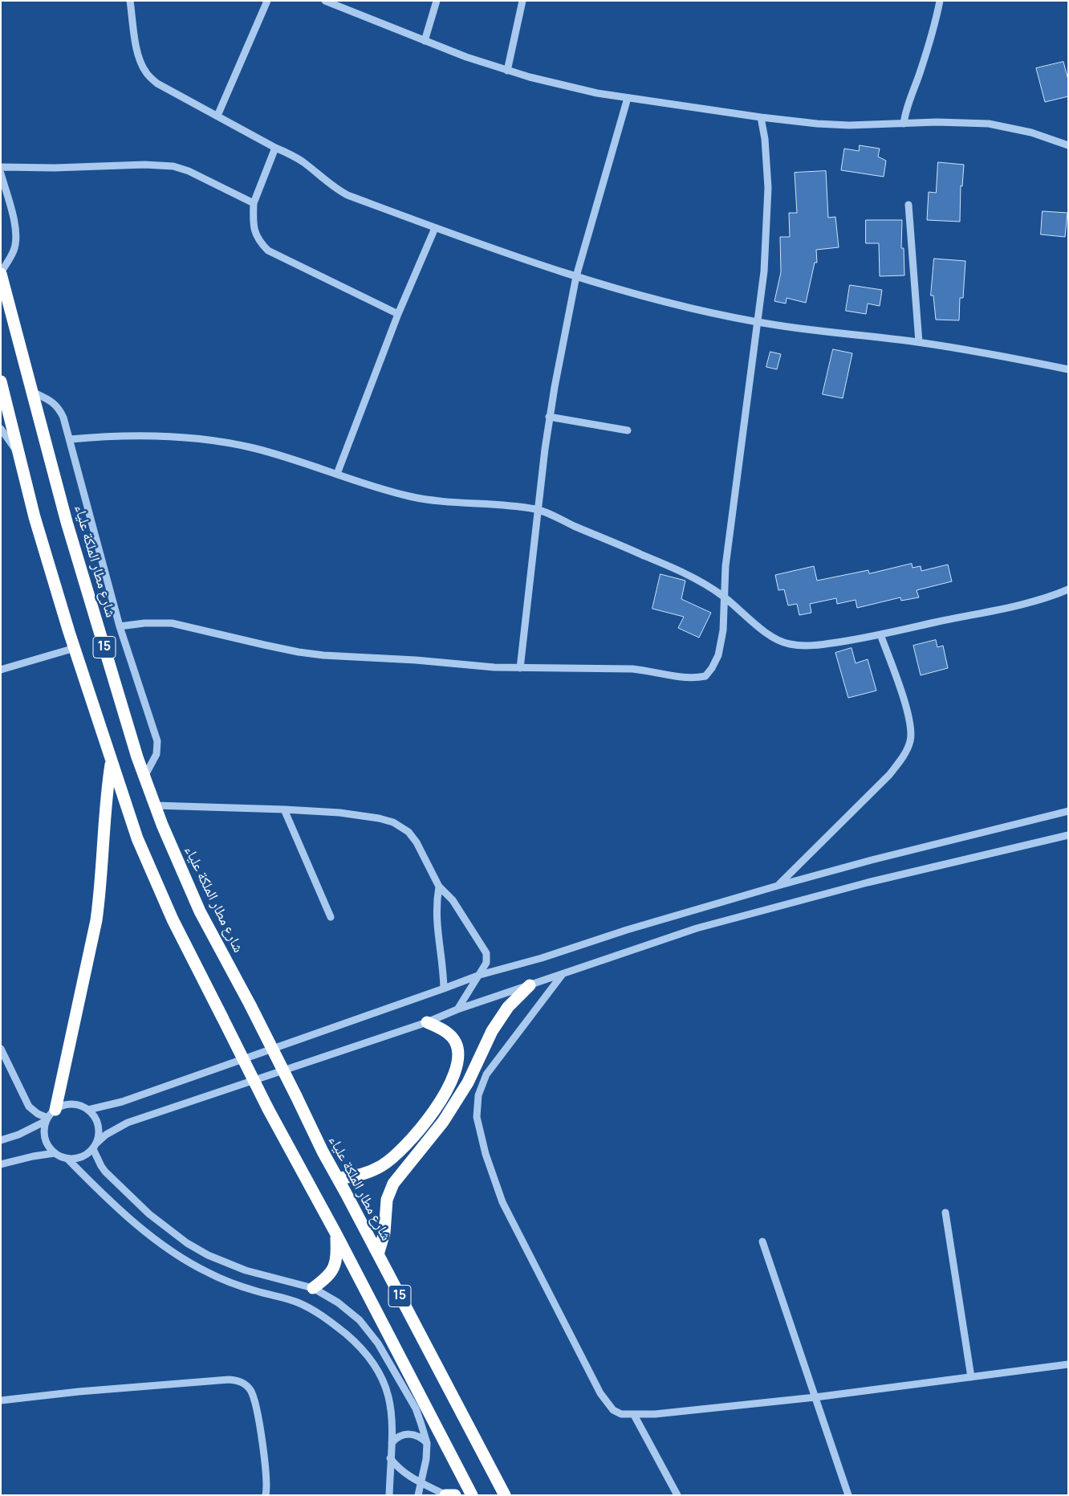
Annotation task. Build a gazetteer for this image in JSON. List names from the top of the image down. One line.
{"streets":{"highway":["شارع مطار الملكة علياء","15"]}}
